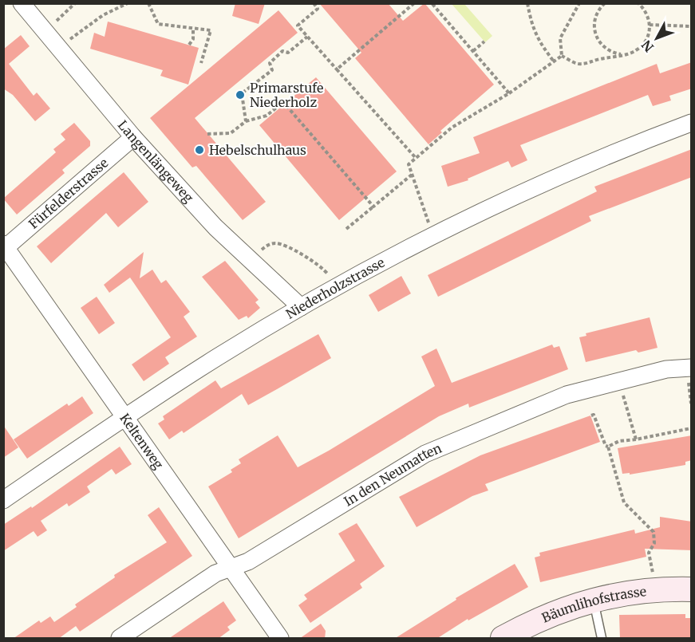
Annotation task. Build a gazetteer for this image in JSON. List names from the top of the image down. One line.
{"streets":{"main road":["Bäumlihofstrasse"],"street":["Langenlängeweg","Fürfelderstrasse","Niederholzstrasse","Keltenweg","In den Neumatten"]},"crossings":[["Langenlängeweg","Fürfelderstrasse"],["Langenlängeweg","Niederholzstrasse"],["Fürfelderstrasse","Keltenweg"],["Niederholzstrasse","Keltenweg"],["Keltenweg","In den Neumatten"]],"places":["Primarstufe Niederholz","Hebelschulhaus"],"north":"bottom left"}
